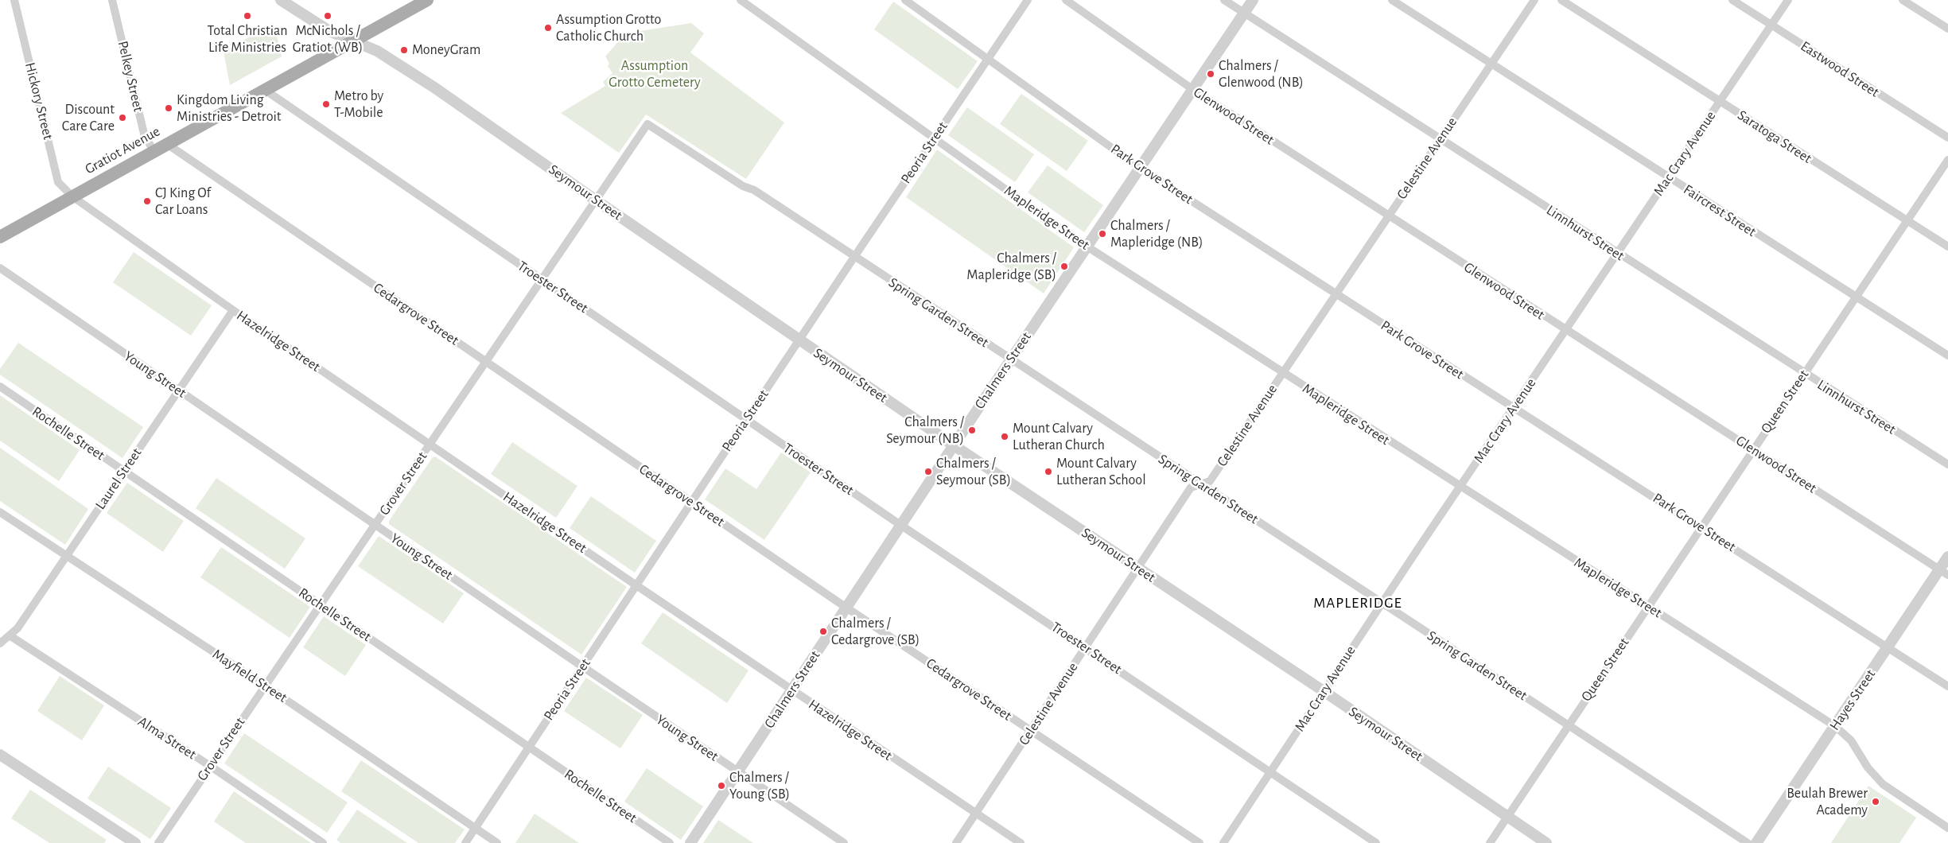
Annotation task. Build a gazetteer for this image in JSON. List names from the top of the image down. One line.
{"streets":{"main road":["Gratiot Avenue"],"street":["Eastwood Street","Pelkey Street","Hickory Street","Glenwood Street","Saratoga Street","Peoria Street","Mac Crary Avenue","Celestine Avenue","Park Grove Street","Seymour Street","Faircrest Street","Mapleridge Street","Linnhurst Street","Troester Street","Spring Garden Street","Cedargrove Street","Hazelridge Street","Chalmers Street","Young Street","Queen Street","Rochelle Street","Laurel Street","Grover Street","Mayfield Street","Hayes Street","Alma Street"]},"crossings":[["Eastwood Street","Mac Crary Avenue"],["Pelkey Street","Gratiot Avenue"],["Hickory Street","Gratiot Avenue"],["Hickory Street","Hazelridge Street"],["Glenwood Street","Mac Crary Avenue"],["Glenwood Street","Celestine Avenue"],["Glenwood Street","Chalmers Street"],["Glenwood Street","Queen Street"],["Glenwood Street","Hayes Street"],["Saratoga Street","Mac Crary Avenue"],["Saratoga Street","Queen Street"],["Gratiot Avenue","Seymour Street"],["Gratiot Avenue","Troester Street"],["Gratiot Avenue","Cedargrove Street"],["Gratiot Avenue","Hazelridge Street"],["Peoria Street","Park Grove Street"],["Peoria Street","Seymour Street"],["Peoria Street","Mapleridge Street"],["Peoria Street","Troester Street"],["Peoria Street","Spring Garden Street"],["Peoria Street","Cedargrove Street"],["Peoria Street","Hazelridge Street"],["Peoria Street","Young Street"],["Peoria Street","Rochelle Street"],["Peoria Street","Mayfield Street"],["Mac Crary Avenue","Park Grove Street"],["Mac Crary Avenue","Seymour Street"],["Mac Crary Avenue","Faircrest Street"],["Mac Crary Avenue","Mapleridge Street"],["Mac Crary Avenue","Linnhurst Street"],["Mac Crary Avenue","Troester Street"],["Mac Crary Avenue","Spring Garden Street"],["Celestine Avenue","Park Grove Street"],["Celestine Avenue","Seymour Street"],["Celestine Avenue","Faircrest Street"],["Celestine Avenue","Mapleridge Street"],["Celestine Avenue","Linnhurst Street"],["Celestine Avenue","Troester Street"],["Celestine Avenue","Spring Garden Street"],["Celestine Avenue","Cedargrove Street"],["Celestine Avenue","Hazelridge Street"],["Park Grove Street","Chalmers Street"],["Park Grove Street","Queen Street"],["Park Grove Street","Hayes Street"],["Seymour Street","Chalmers Street"],["Seymour Street","Queen Street"],["Seymour Street","Grover Street"],["Faircrest Street","Queen Street"],["Mapleridge Street","Chalmers Street"],["Mapleridge Street","Queen Street"],["Mapleridge Street","Hayes Street"],["Linnhurst Street","Chalmers Street"],["Linnhurst Street","Queen Street"],["Troester Street","Chalmers Street"],["Troester Street","Grover Street"],["Spring Garden Street","Chalmers Street"],["Spring Garden Street","Queen Street"],["Spring Garden Street","Grover Street"],["Cedargrove Street","Chalmers Street"],["Cedargrove Street","Grover Street"],["Hazelridge Street","Chalmers Street"],["Hazelridge Street","Laurel Street"],["Hazelridge Street","Grover Street"],["Chalmers Street","Young Street"],["Young Street","Laurel Street"],["Young Street","Grover Street"],["Rochelle Street","Laurel Street"],["Rochelle Street","Grover Street"],["Laurel Street","Mayfield Street"],["Laurel Street","Alma Street"],["Grover Street","Mayfield Street"],["Grover Street","Alma Street"]],"districts":["MAPLERIDGE"],"parks":["Assumption Grotto Cemetery"],"places":["Total Christian Life Ministries","McNichols / Gratiot (WB)","Assumption Grotto Catholic Church","MoneyGram","Chalmers / Glenwood (NB)","Metro by T-Mobile","Kingdom Living Ministries - Detroit","Discount Care Care","CJ King Of Car Loans","Chalmers / Mapleridge (NB)","Chalmers / Mapleridge (SB)","Chalmers / Seymour (NB)","Mount Calvary Lutheran Church","Chalmers / Seymour (SB)","Mount Calvary Lutheran School","Chalmers / Cedargrove (SB)","Chalmers / Young (SB)","Beulah Brewer Academy"]}
